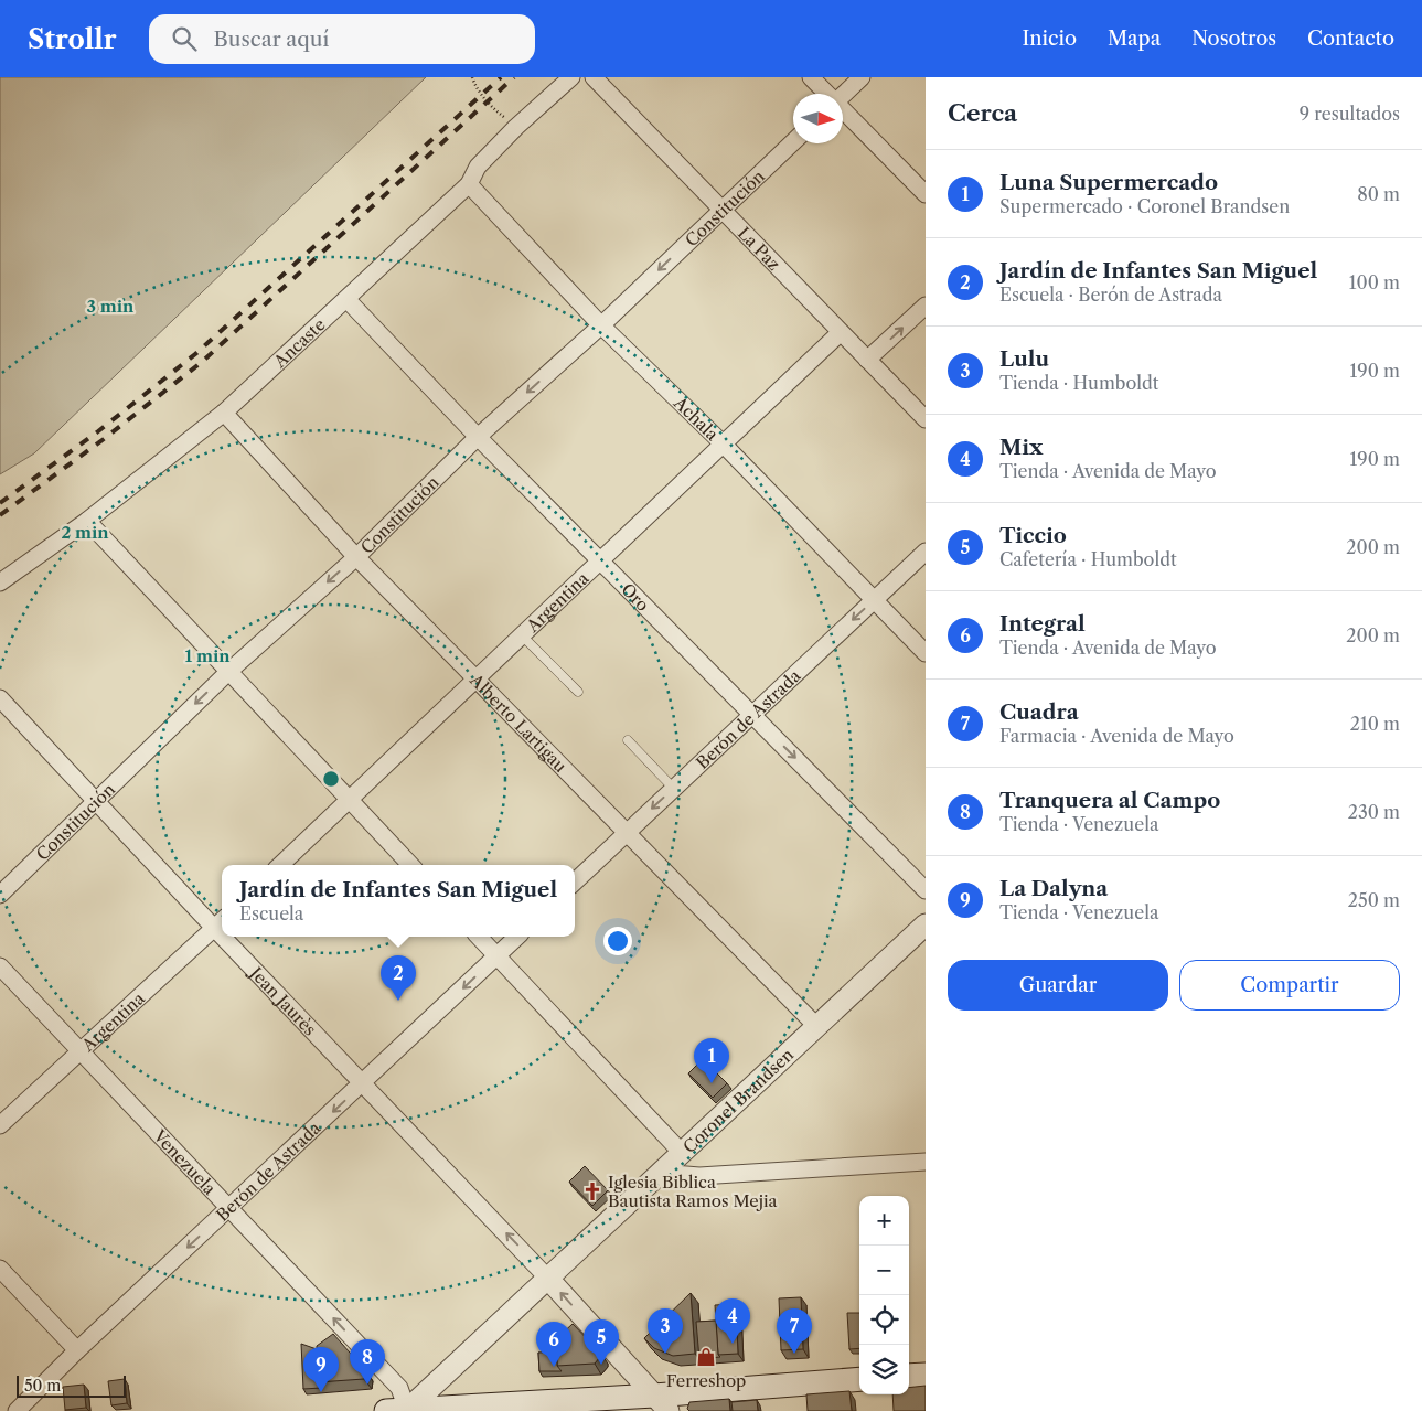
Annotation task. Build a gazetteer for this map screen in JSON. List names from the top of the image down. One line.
{"streets":{"street":["Constitución","La Paz","Ancaste","Achala","Oro","Argentina","Berón de Astrada","Alberto Lartigau","Jean Jaurès","Coronel Brandsen","Venezuela"]},"crossings":[["Constitución","La Paz"],["Constitución","Achala"],["Constitución","Oro"],["Constitución","Alberto Lartigau"],["Constitución","Jean Jaurès"],["La Paz","Argentina"],["Ancaste","Achala"],["Ancaste","Oro"],["Ancaste","Alberto Lartigau"],["Achala","Argentina"],["Achala","Berón de Astrada"],["Oro","Argentina"],["Oro","Berón de Astrada"],["Argentina","Alberto Lartigau"],["Argentina","Jean Jaurès"],["Argentina","Venezuela"],["Berón de Astrada","Alberto Lartigau"],["Berón de Astrada","Jean Jaurès"],["Berón de Astrada","Venezuela"],["Alberto Lartigau","Coronel Brandsen"],["Jean Jaurès","Coronel Brandsen"],["Coronel Brandsen","Venezuela"]],"one_way":["Constitución","Berón de Astrada","Venezuela"],"places":{"church":["Iglesia Biblica Bautista Ramos Mejia"],"shop":["Ferreshop"]},"scale_bar":"50 m","north":"right","page":{"header":"Strollr","search":"Buscar aquí","nav":["Inicio","Mapa","Nosotros","Contacto"],"heading":["Cerca","9 resultados"],"list":[{"mark":"1","name":"Luna Supermercado","note":"Supermercado · Coronel Brandsen","value":"80 m"},{"mark":"2","name":"Jardín de Infantes San Miguel","note":"Escuela · Berón de Astrada","value":"100 m"},{"mark":"3","name":"Lulu","note":"Tienda · Humboldt","value":"190 m"},{"mark":"4","name":"Mix","note":"Tienda · Avenida de Mayo","value":"190 m"},{"mark":"5","name":"Ticcio","note":"Cafetería · Humboldt","value":"200 m"},{"mark":"6","name":"Integral","note":"Tienda · Avenida de Mayo","value":"200 m"},{"mark":"7","name":"Cuadra","note":"Farmacia · Avenida de Mayo","value":"210 m"},{"mark":"8","name":"Tranquera al Campo","note":"Tienda · Venezuela","value":"230 m"},{"mark":"9","name":"La Dalyna","note":"Tienda · Venezuela","value":"250 m"}],"popup":["Jardín de Infantes San Miguel","Escuela"],"buttons":["Guardar","Compartir"],"pins":["2","1","4","3","7","5","6","8","9"],"map_buttons":["+","−"],"scale":"50 m"},"rings":["3 min","2 min","1 min"]}
